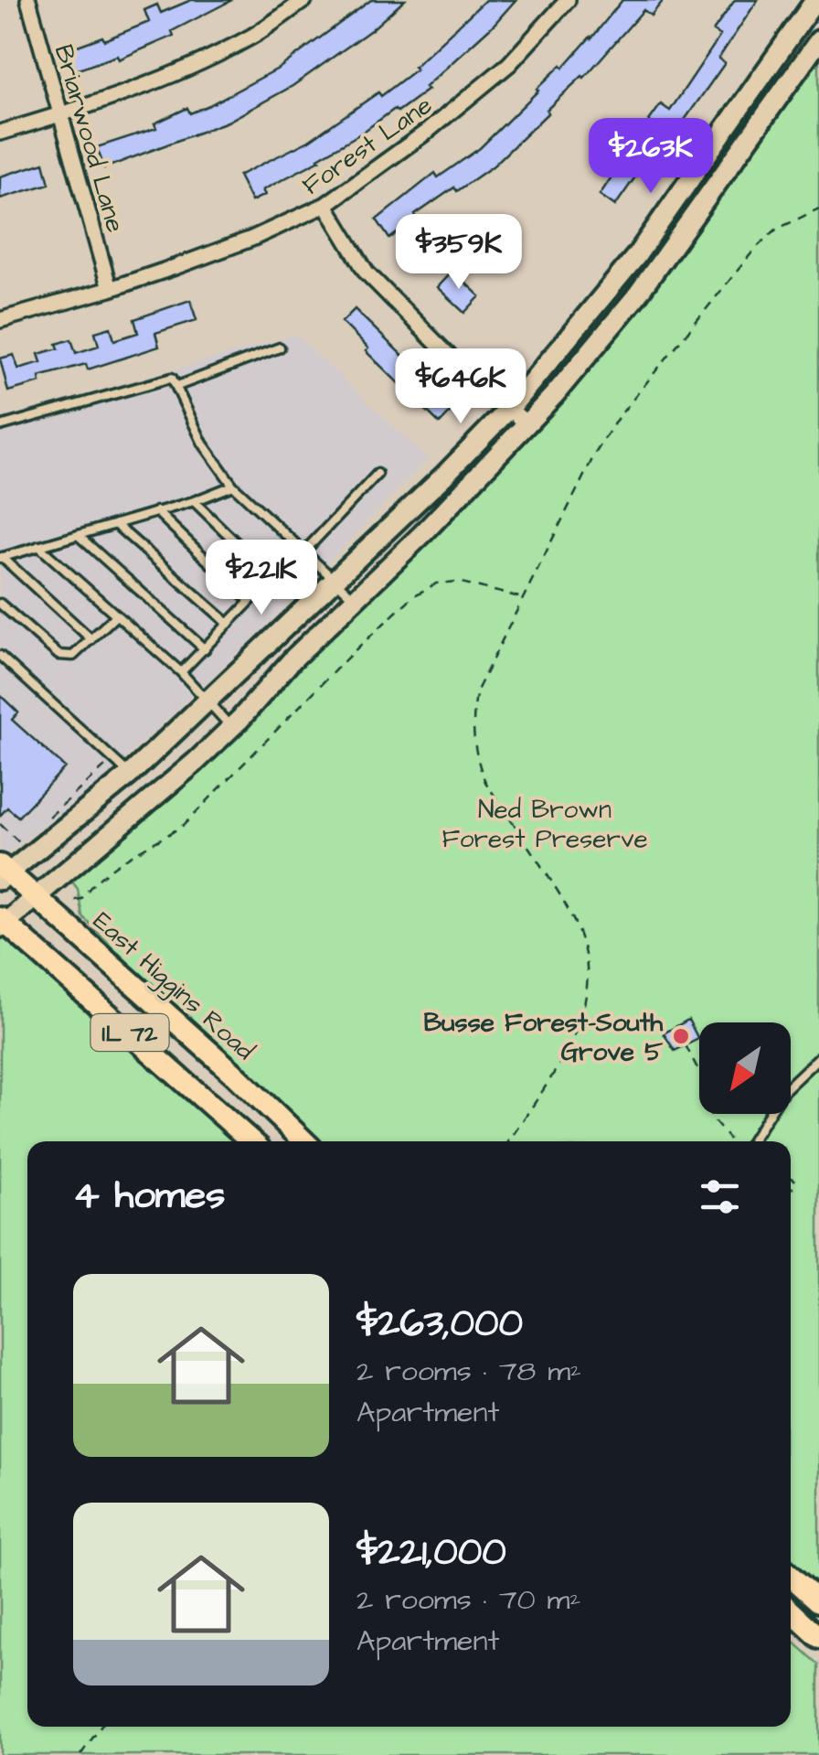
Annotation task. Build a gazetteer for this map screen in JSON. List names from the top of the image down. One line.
{"streets":{"main road":["East Higgins Road","IL 72"],"street":["Briarwood Lane","Forest Lane"]},"crossings":[["Briarwood Lane","Forest Lane"]],"parks":["Ned Brown Forest Preserve"],"places":["Busse Forest-South Grove 5"],"north":"bottom left","page":{"price":["$263K","$359K","$646K","$221K"],"heading":"4 homes","list":[{"name":"$263,000","note":"2 rooms · 78 m² · Apartment"},{"name":"$221,000","note":"2 rooms · 70 m² · Apartment"}]}}
